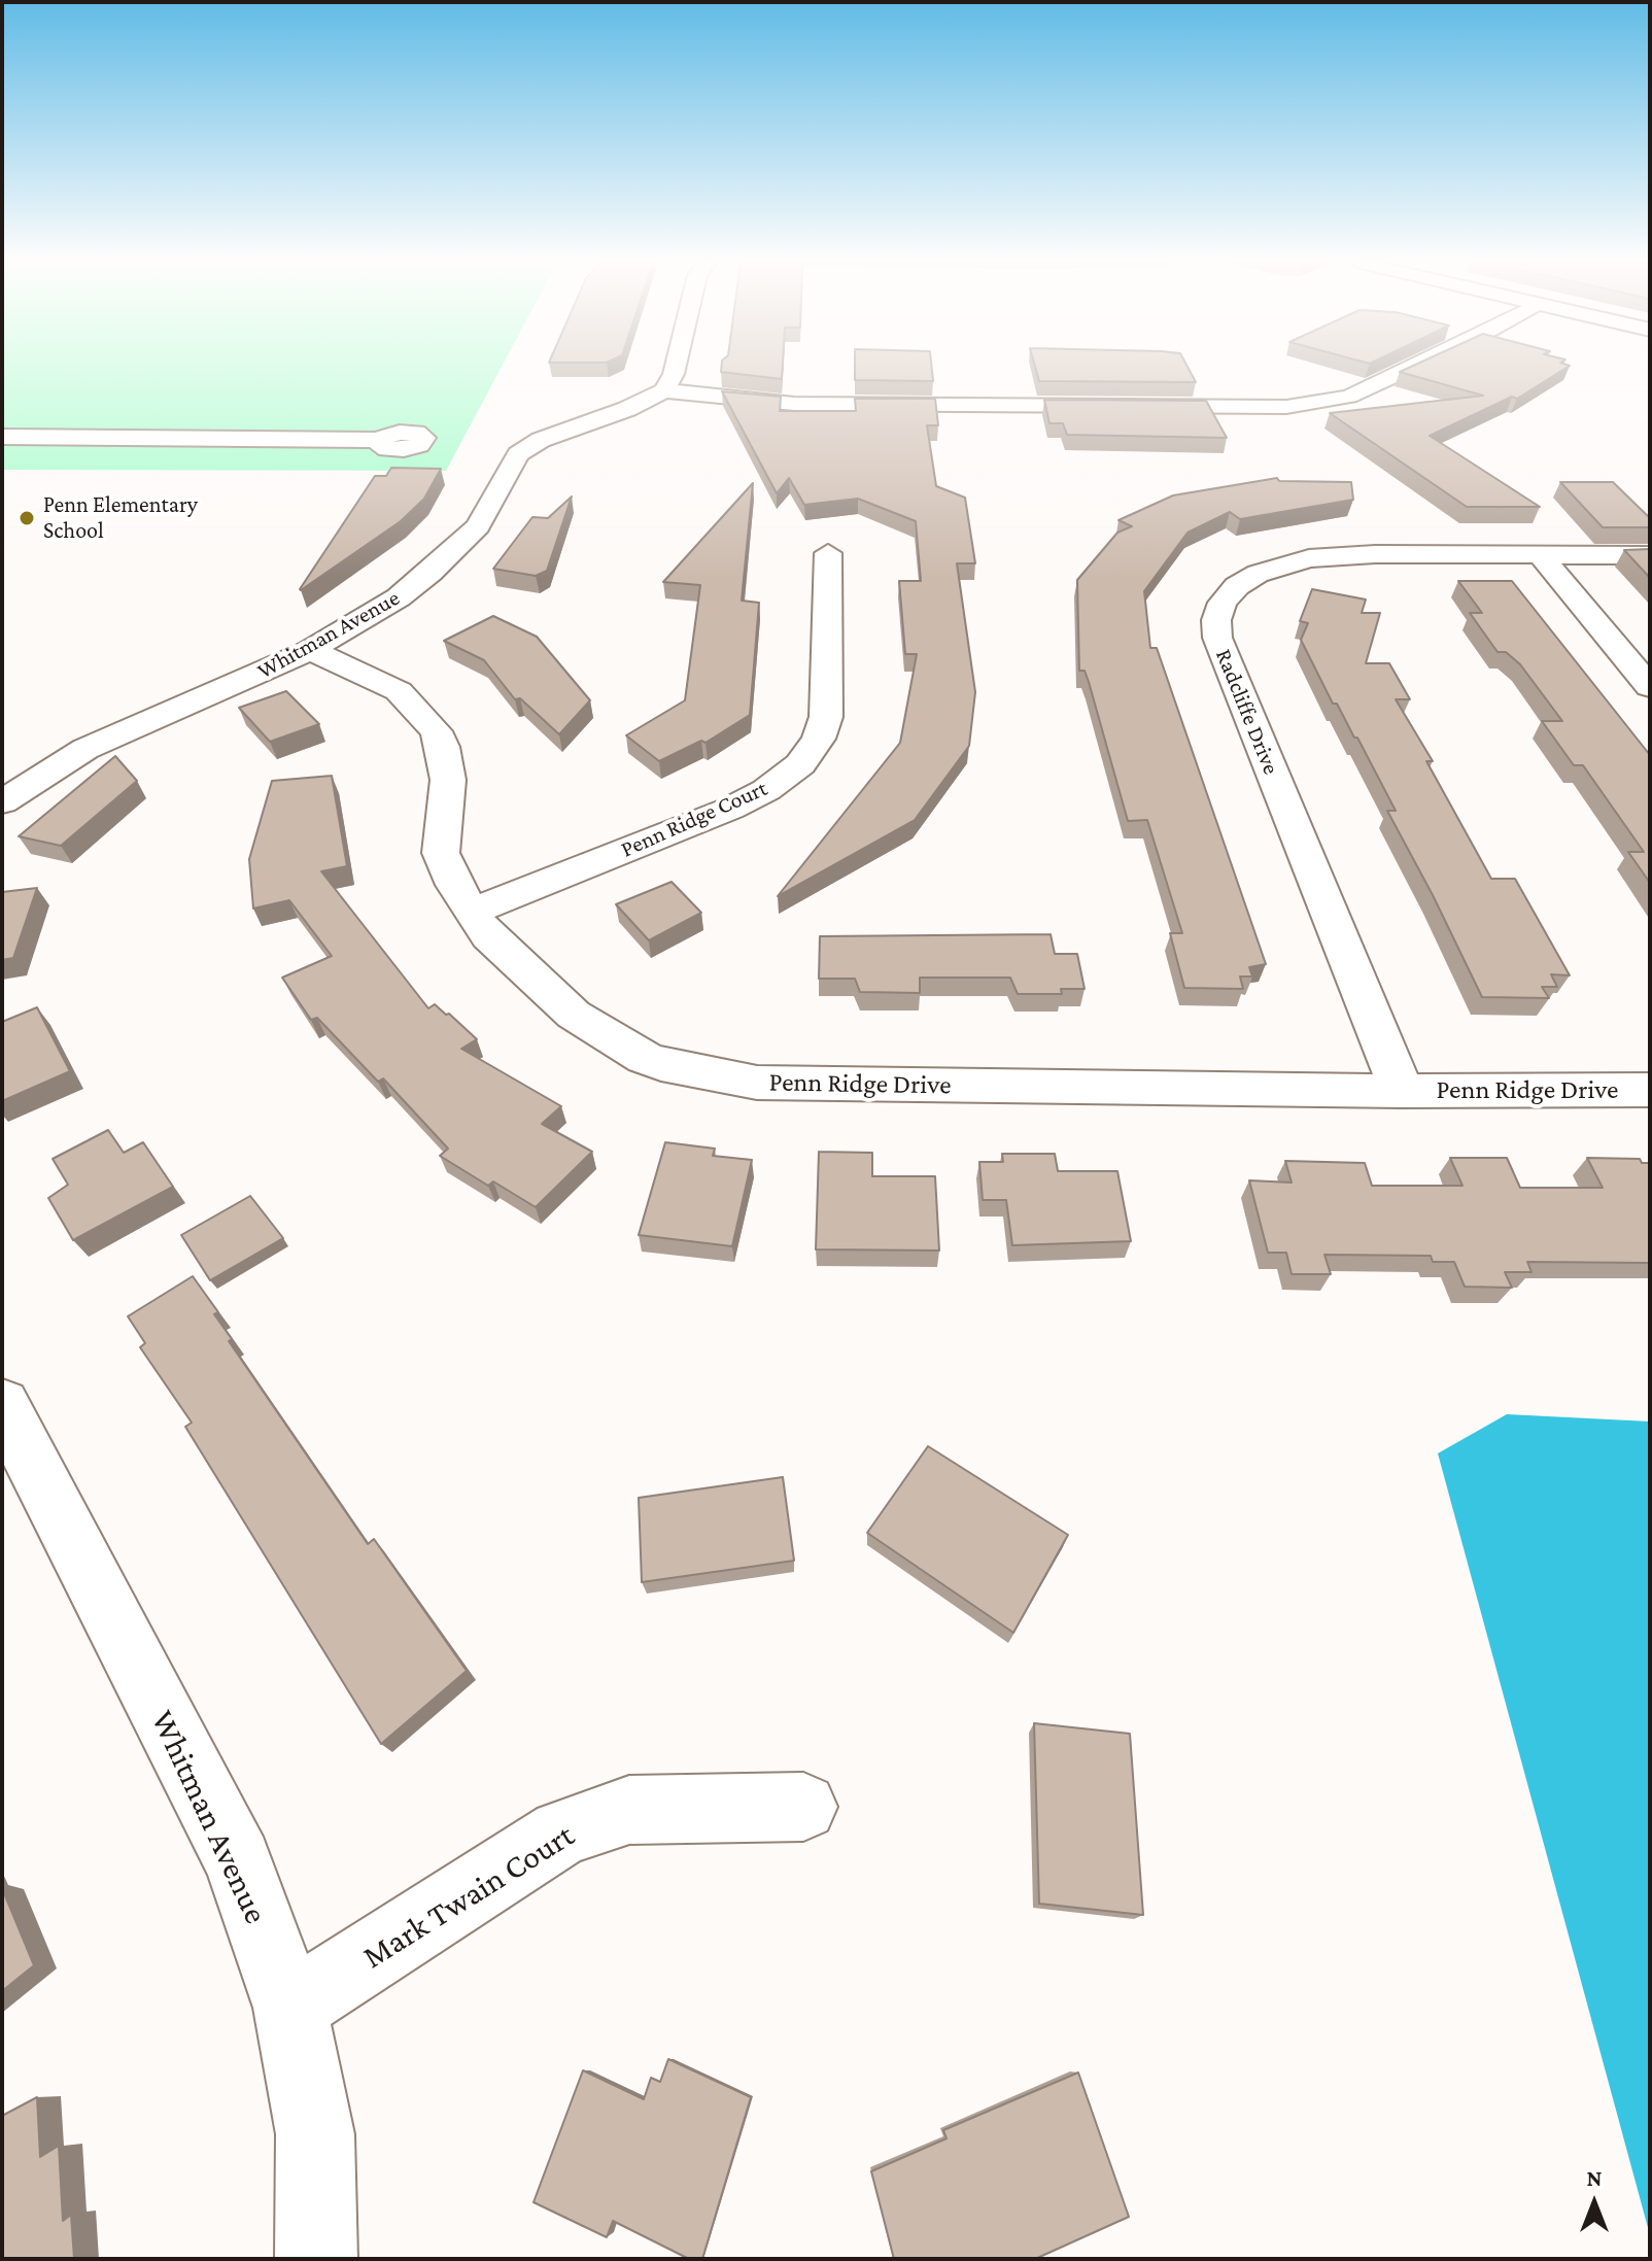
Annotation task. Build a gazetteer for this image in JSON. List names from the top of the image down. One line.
{"streets":{"street":["Whitman Avenue","Radcliffe Drive","Penn Ridge Court","Penn Ridge Drive","Mark Twain Court"]},"crossings":[["Whitman Avenue","Penn Ridge Drive"],["Whitman Avenue","Mark Twain Court"],["Radcliffe Drive","Penn Ridge Drive"],["Penn Ridge Court","Penn Ridge Drive"]],"places":["Penn Elementary School"],"north":"top"}
